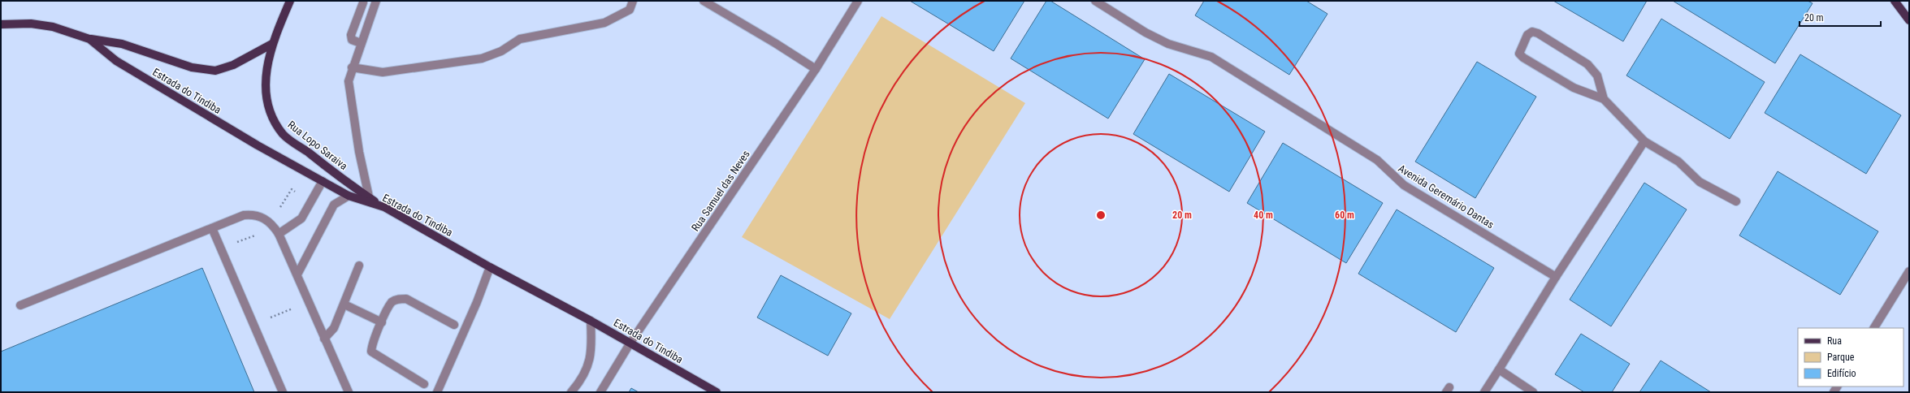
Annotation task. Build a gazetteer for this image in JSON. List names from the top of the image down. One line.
{"streets":{"main road":["Estrada do Tindiba","Rua Lopo Saraiva"],"street":["Rua Samuel das Neves","Avenida Geremário Dantas"]},"crossings":[["Estrada do Tindiba","Rua Lopo Saraiva"],["Estrada do Tindiba","Rua Samuel das Neves"]],"legend":["Rua","Parque","Edifício"],"scale_bar":"20 m","rings":["20 m","40 m","60 m"]}
